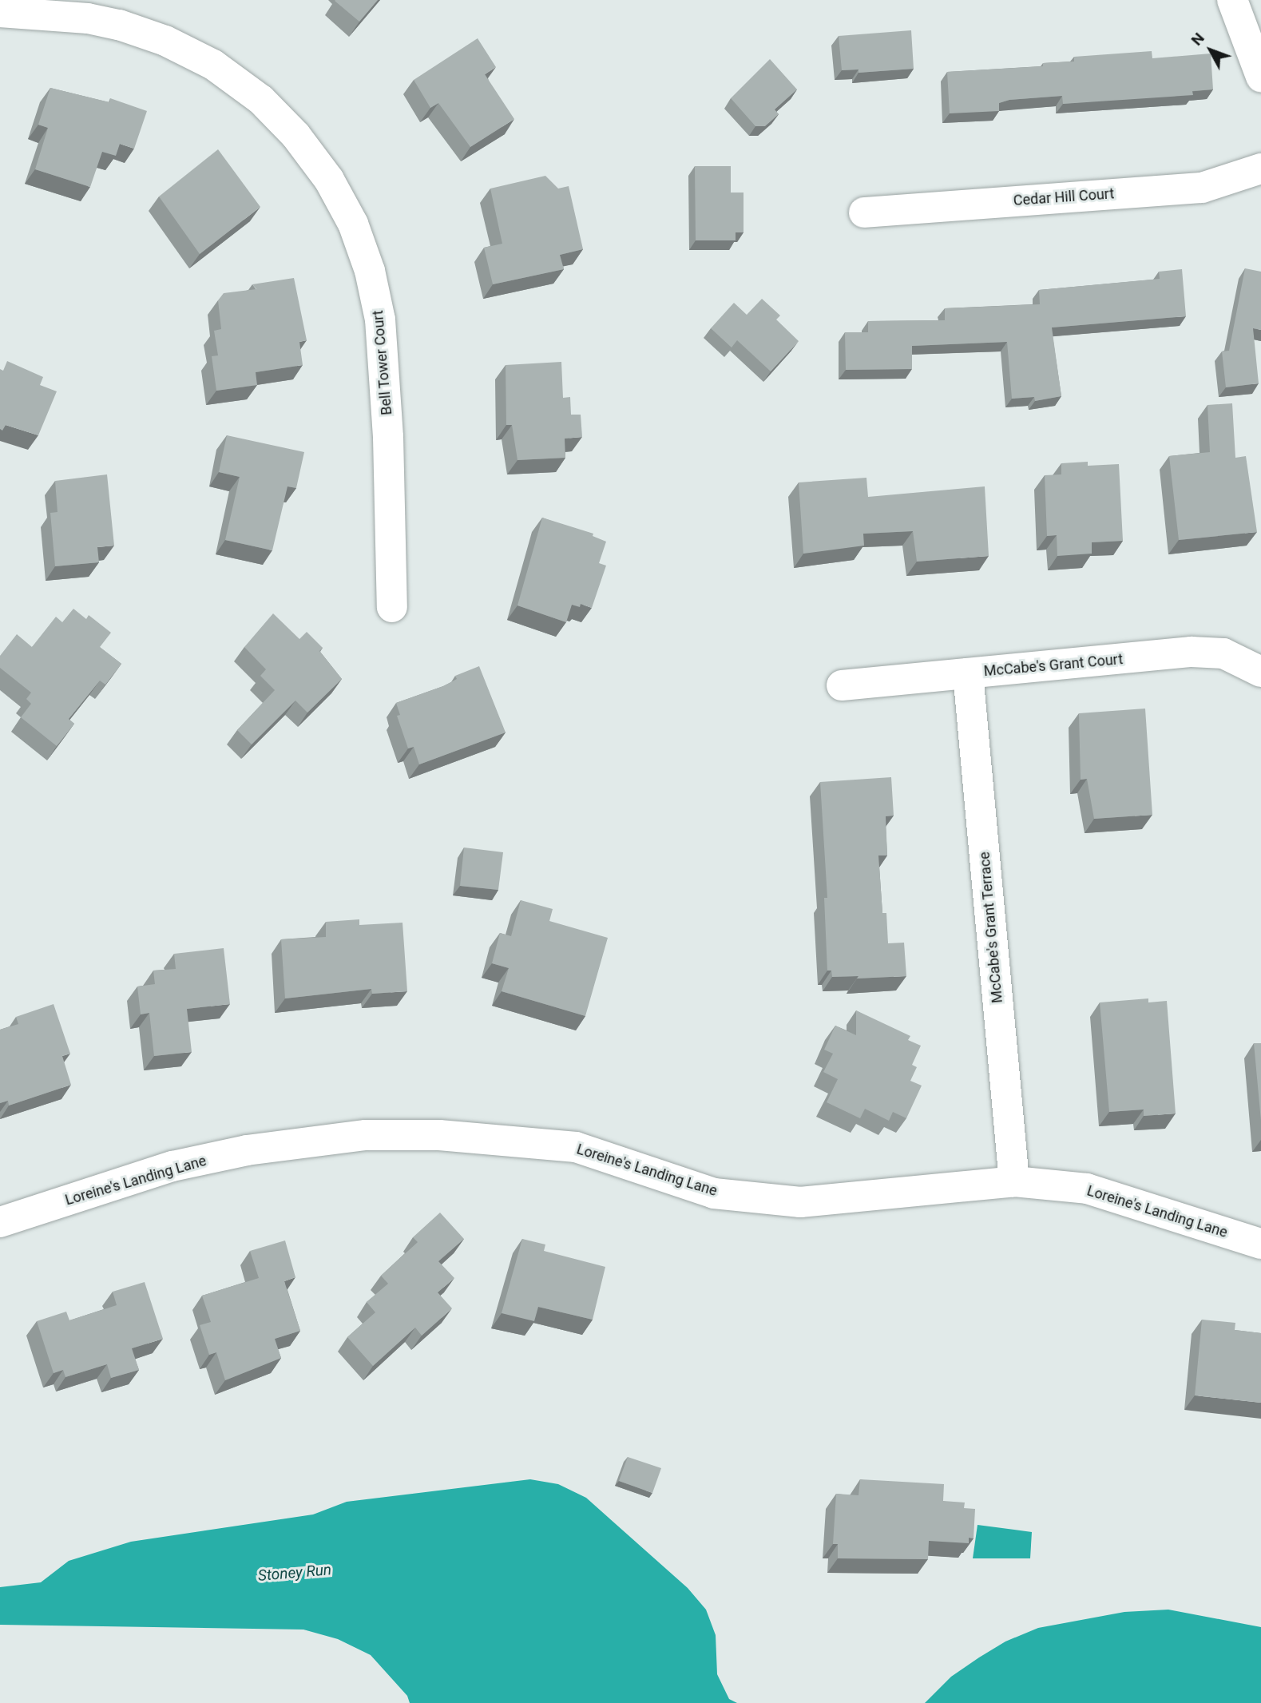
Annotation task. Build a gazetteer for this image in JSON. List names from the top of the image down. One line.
{"streets":{"street":["Cedar Hill Court","Bell Tower Court","McCabe's Grant Court","McCabe's Grant Terrace","Loreine's Landing Lane"]},"crossings":[["McCabe's Grant Court","McCabe's Grant Terrace"],["McCabe's Grant Terrace","Loreine's Landing Lane"]],"water":["Stoney Run"],"north":"top left"}
